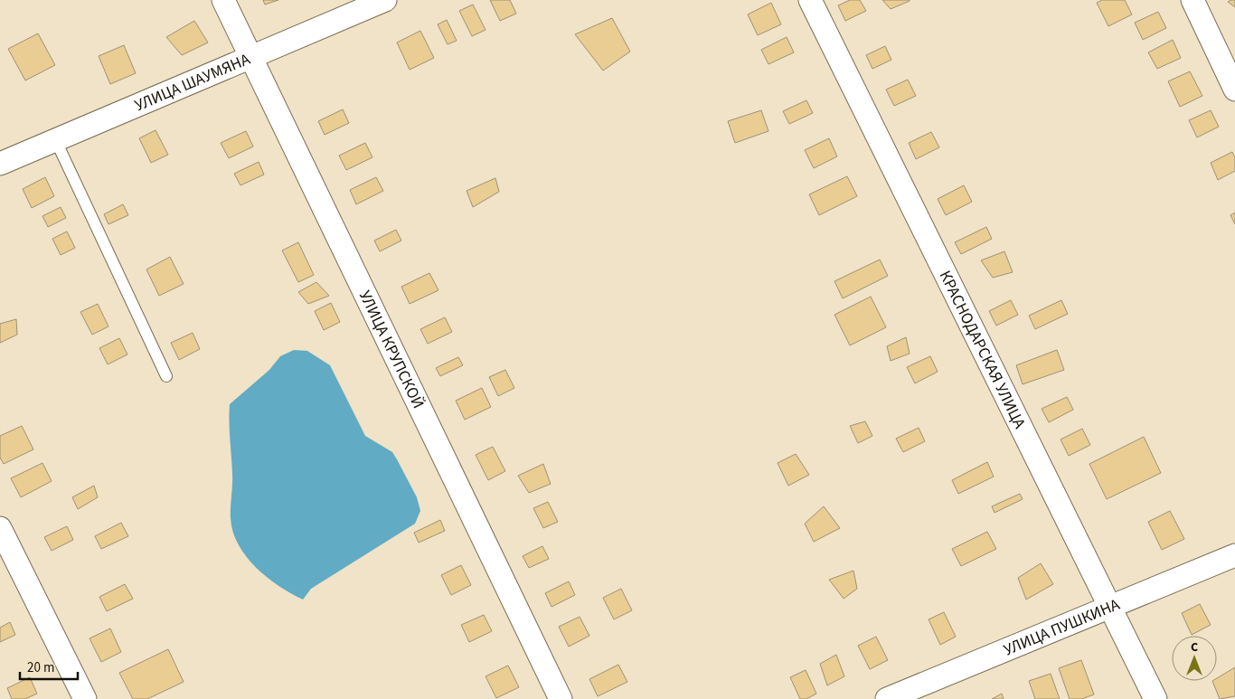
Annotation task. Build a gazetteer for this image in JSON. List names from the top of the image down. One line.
{"streets":{"street":["УЛИЦА ШАУМЯНА","УЛИЦА КРУПСКОЙ","КРАСНОДАРСКАЯ УЛИЦА","УЛИЦА ПУШКИНА"]},"crossings":[["УЛИЦА ШАУМЯНА","УЛИЦА КРУПСКОЙ"],["КРАСНОДАРСКАЯ УЛИЦА","УЛИЦА ПУШКИНА"]],"scale_bar":"20 m","north":"top"}
